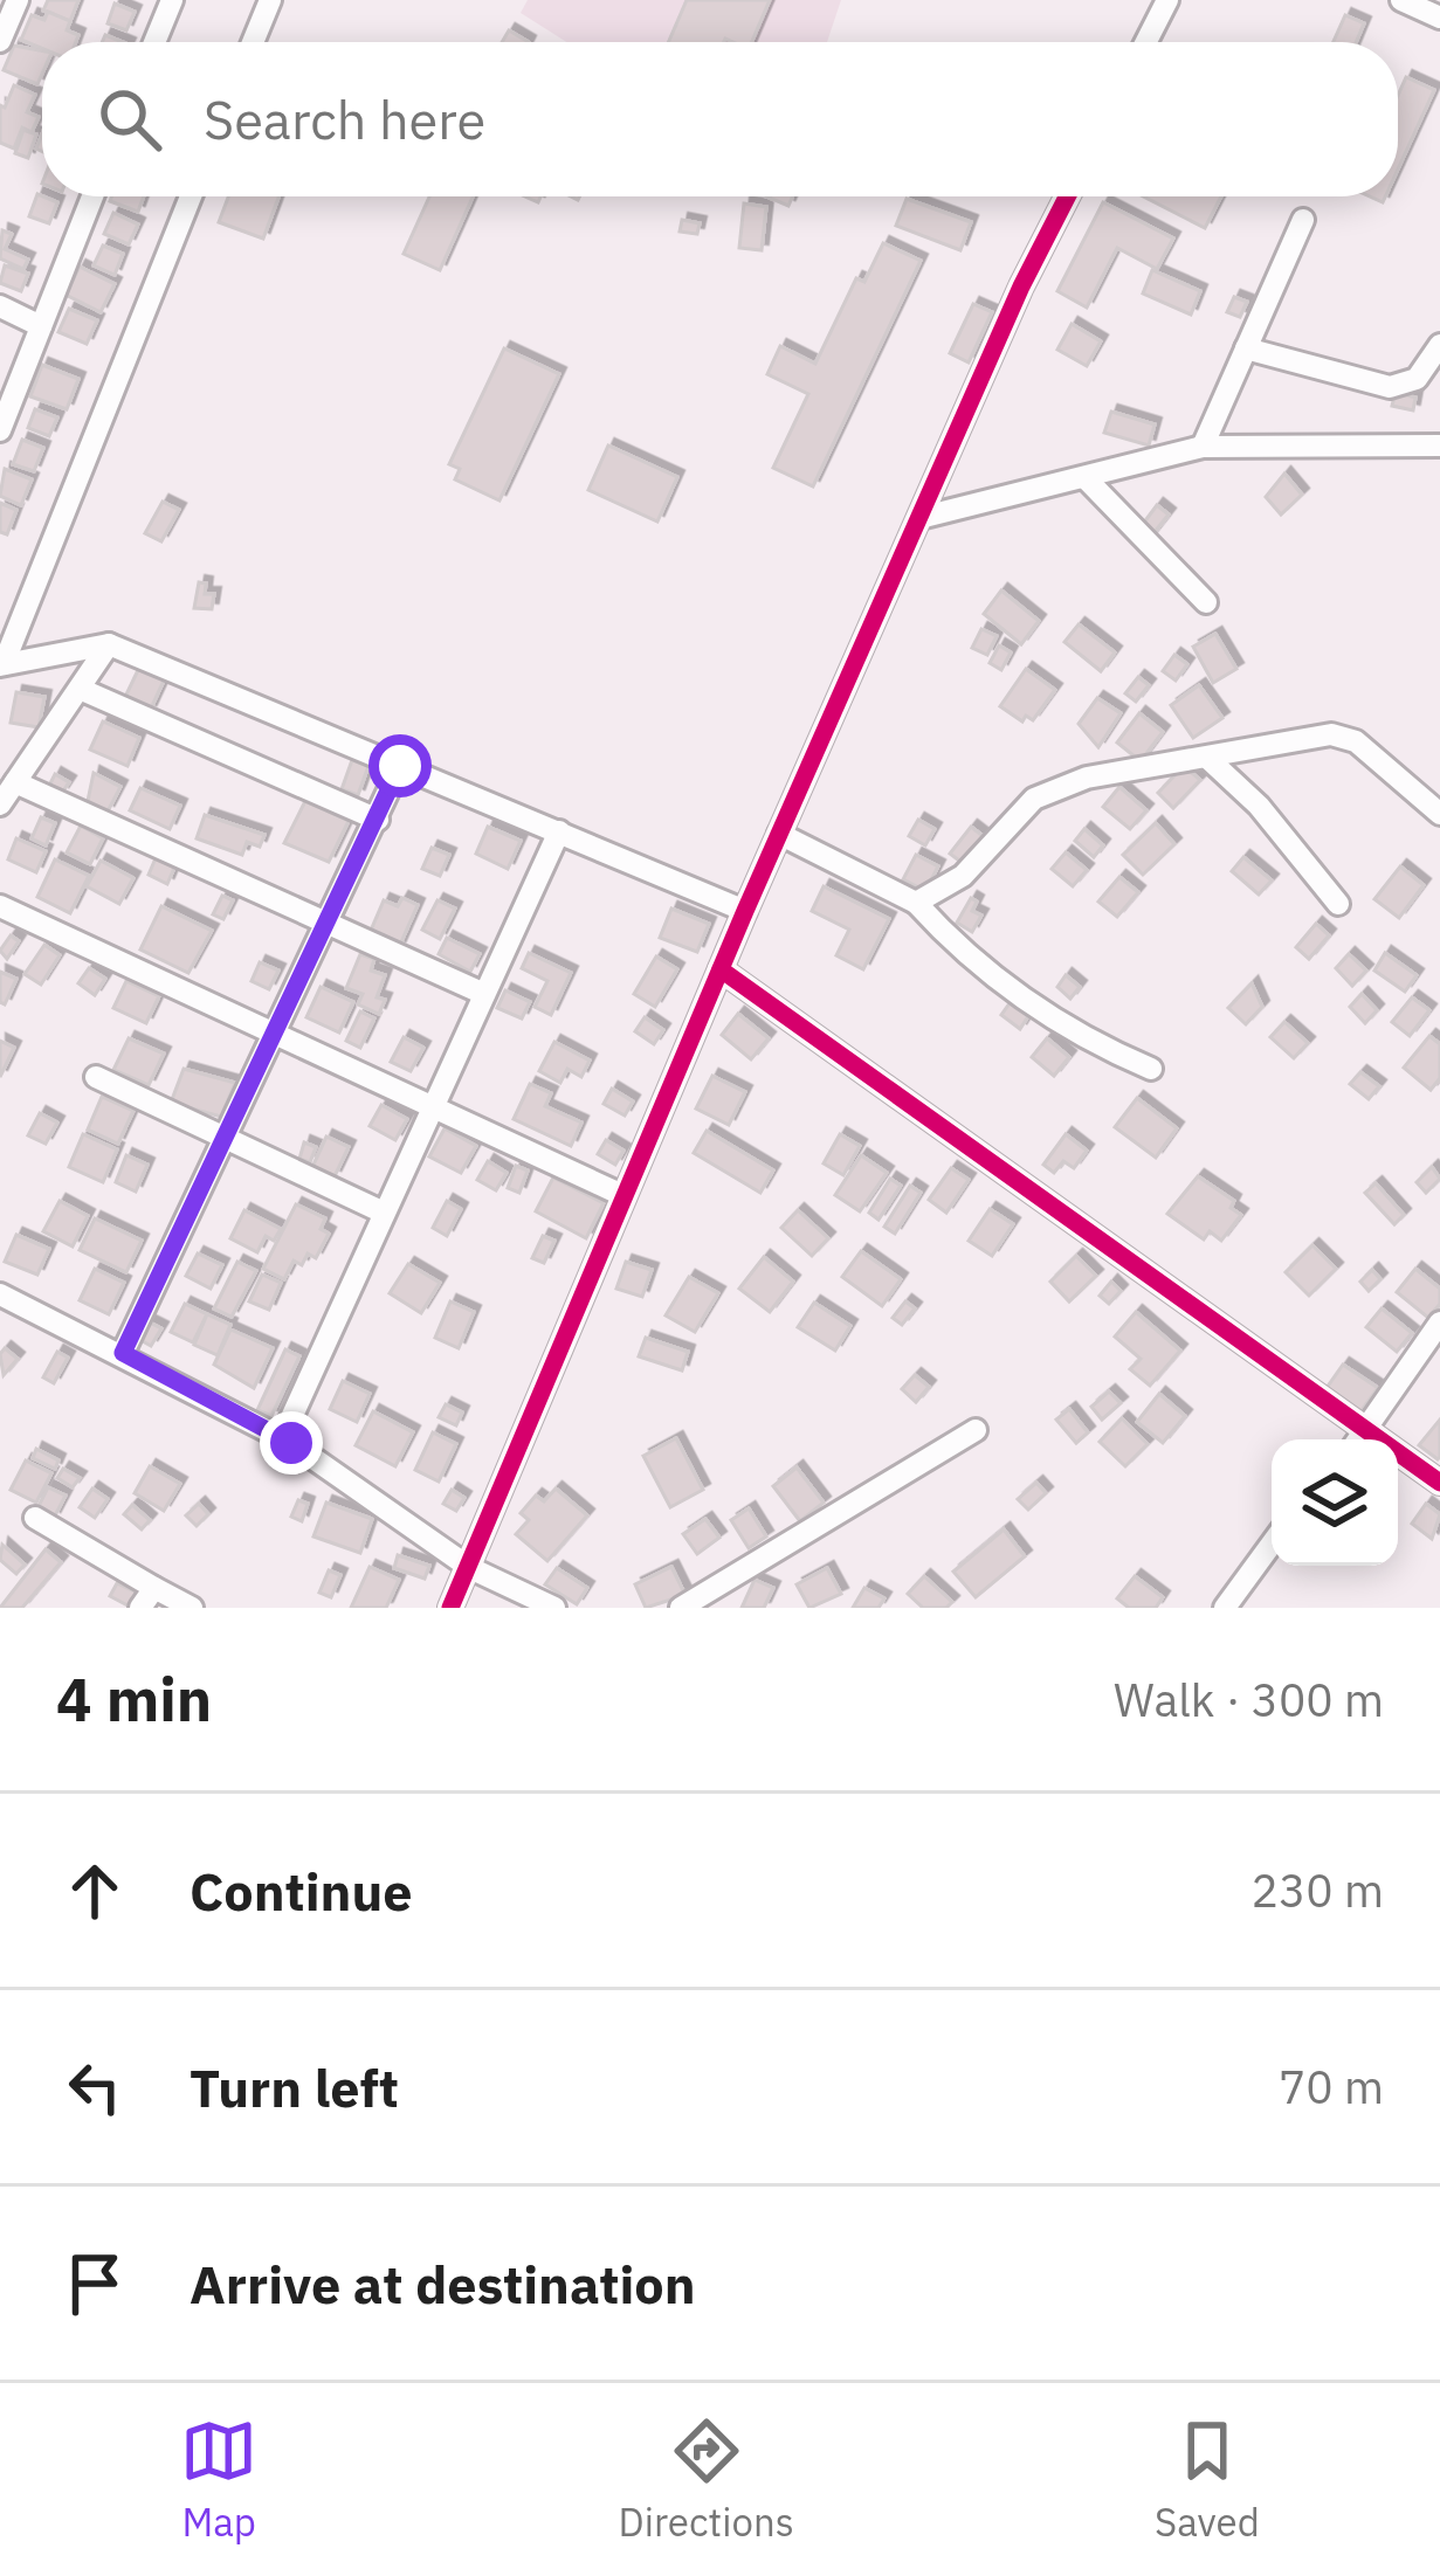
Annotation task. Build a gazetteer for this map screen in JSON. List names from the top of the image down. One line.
{"page":{"search":"Search here","heading":["4 min","Walk · 300 m"],"list":[["Continue","230 m"],["Turn left","70 m"],"Arrive at destination"],"nav":["Map","Directions","Saved"]}}
